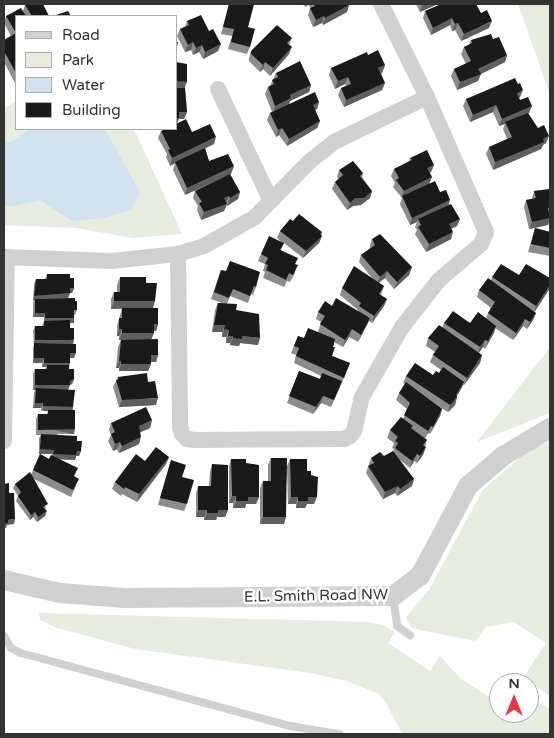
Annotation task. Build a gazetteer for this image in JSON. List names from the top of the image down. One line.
{"streets":{"street":["E.L. Smith Road NW"]},"legend":["Road","Park","Water","Building"],"north":"top"}
